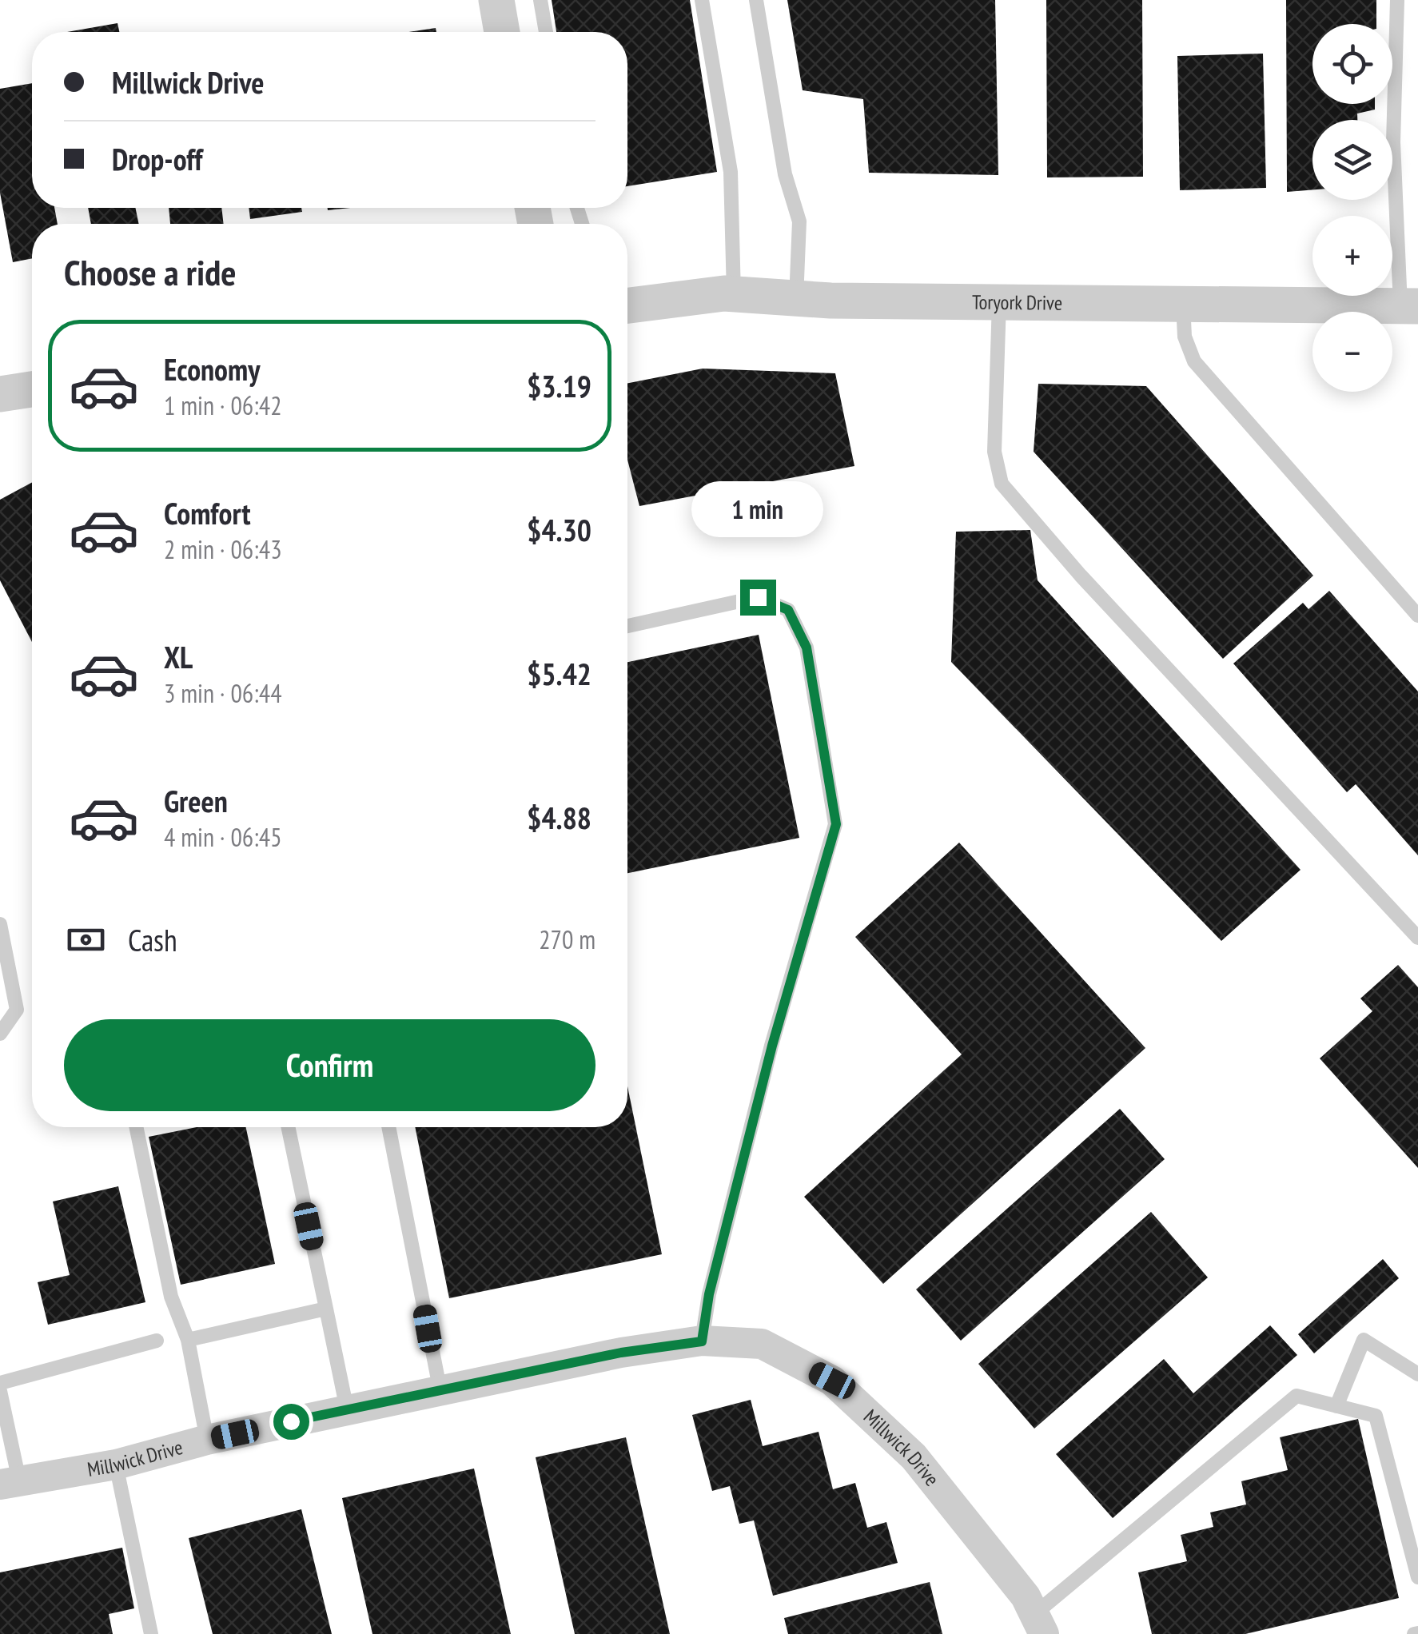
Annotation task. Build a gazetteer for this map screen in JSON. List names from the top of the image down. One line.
{"streets":{"street":["Toryork Drive","Millwick Drive"]},"page":{"map_buttons":["+","−"],"banner":["Millwick Drive","Drop-off"],"heading":"Choose a ride","list":[{"name":"Economy","note":"1 min · 06:42","value":"$3.19"},{"name":"Comfort","note":"2 min · 06:43","value":"$4.30"},{"name":"XL","note":"3 min · 06:44","value":"$5.42"},{"name":"Green","note":"4 min · 06:45","value":"$4.88"}],"bubble":"1 min","pay":["Cash","270 m"],"buttons":"Confirm"}}
